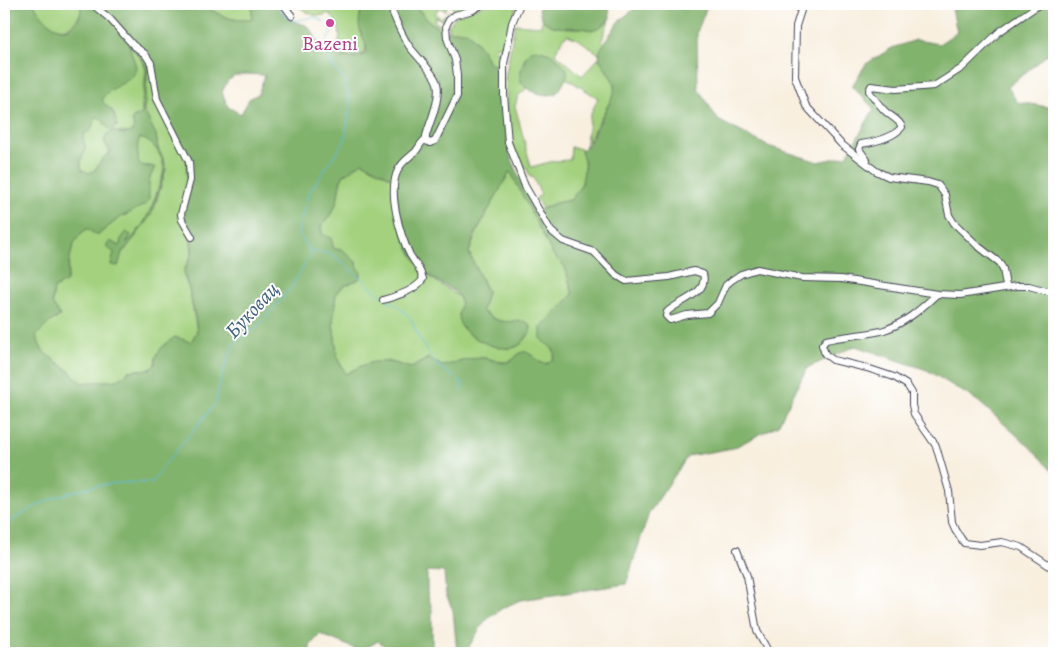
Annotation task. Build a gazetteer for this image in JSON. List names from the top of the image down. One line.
{"water":["Буковац"],"places":["Bazeni"]}
